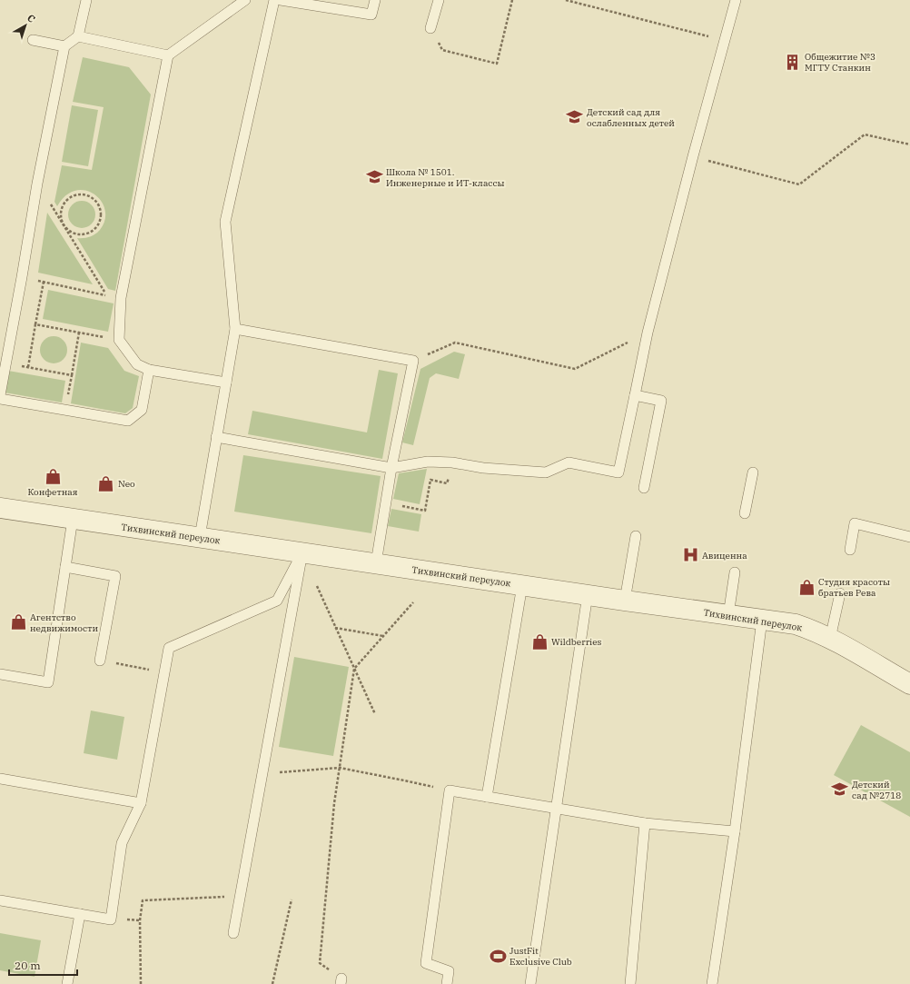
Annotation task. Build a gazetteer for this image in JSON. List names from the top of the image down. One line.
{"streets":{"street":["Тихвинский переулок"]},"places":{"building":["Общежитие №3 МГТУ Станкин"],"school or university":["Детский сад для ослабленных детей","Школа № 1501. Инженерные и ИТ-классы","Детский сад №2718"],"shop":["Конфетная","Neo","Студия красоты братьев Рева","Агентство недвижимости","Wildberries"],"hospital":["Авиценна"],"sports":["JustFit Exclusive Club"]},"scale_bar":"20 m","north":"top right"}
